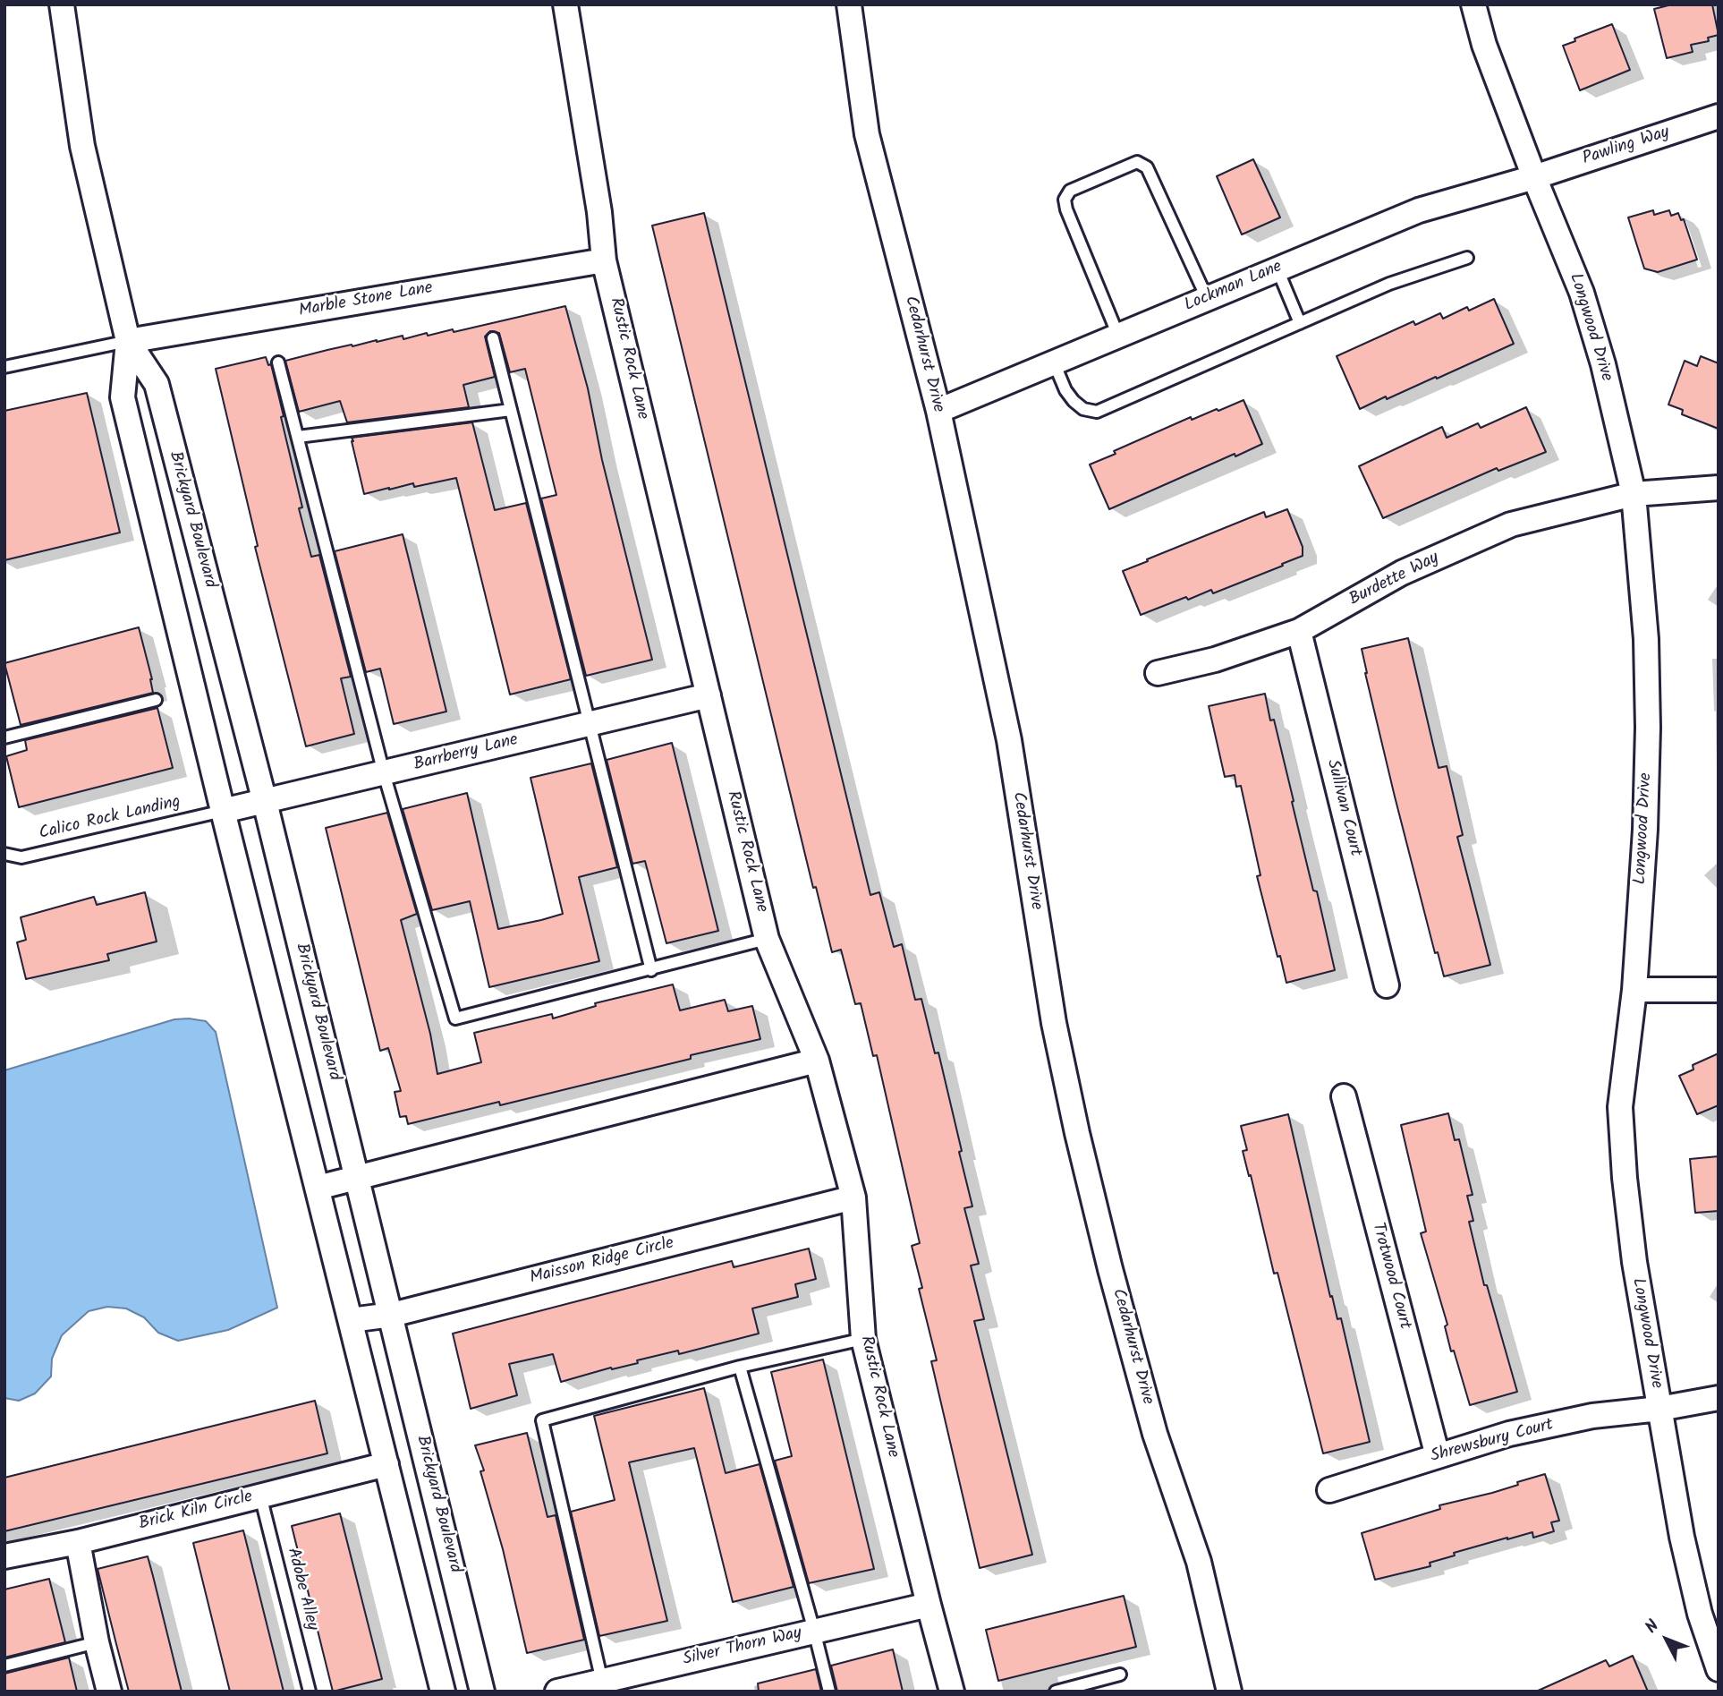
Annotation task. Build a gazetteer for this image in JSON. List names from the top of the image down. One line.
{"streets":{"street":["Pawling Way","Lockman Lane","Marble Stone Lane","Longwood Drive","Cedarhurst Drive","Rustic Rock Lane","Brickyard Boulevard","Burdette Way","Barrberry Lane","Sullivan Court","Maisson Ridge Circle","Trotwood Court","Shrewsbury Court","Brick Kiln Circle","Silver Thorn Way"],"lane":["Calico Rock Landing","Adobe Alley"]},"crossings":[["Pawling Way","Lockman Lane"],["Pawling Way","Longwood Drive"],["Lockman Lane","Longwood Drive"],["Lockman Lane","Cedarhurst Drive"],["Marble Stone Lane","Rustic Rock Lane"],["Marble Stone Lane","Brickyard Boulevard"],["Longwood Drive","Burdette Way"],["Longwood Drive","Shrewsbury Court"],["Rustic Rock Lane","Barrberry Lane"],["Rustic Rock Lane","Maisson Ridge Circle"],["Rustic Rock Lane","Silver Thorn Way"],["Brickyard Boulevard","Barrberry Lane"],["Brickyard Boulevard","Calico Rock Landing"],["Brickyard Boulevard","Maisson Ridge Circle"],["Brickyard Boulevard","Brick Kiln Circle"],["Burdette Way","Sullivan Court"],["Barrberry Lane","Calico Rock Landing"],["Trotwood Court","Shrewsbury Court"],["Brick Kiln Circle","Adobe Alley"]],"north":"top left"}
